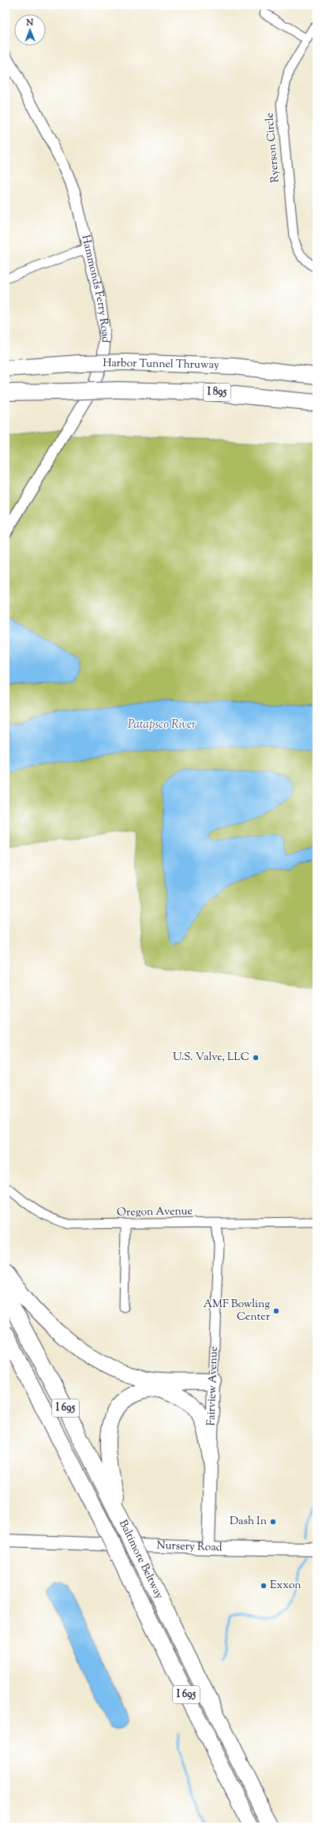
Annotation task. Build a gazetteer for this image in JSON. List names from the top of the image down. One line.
{"streets":{"highway":["Harbor Tunnel Thruway","I 895","I 695","Baltimore Beltway"],"main road":["Fairview Avenue","Nursery Road"],"street":["Ryerson Circle","Hammonds Ferry Road","Oregon Avenue"]},"crossings":[["Oregon Avenue","Fairview Avenue"],["Fairview Avenue","Nursery Road"]],"water":["Patapsco River"],"places":["U.S. Valve, LLC","AMF Bowling Center","Dash In","Exxon"],"north":"top"}
